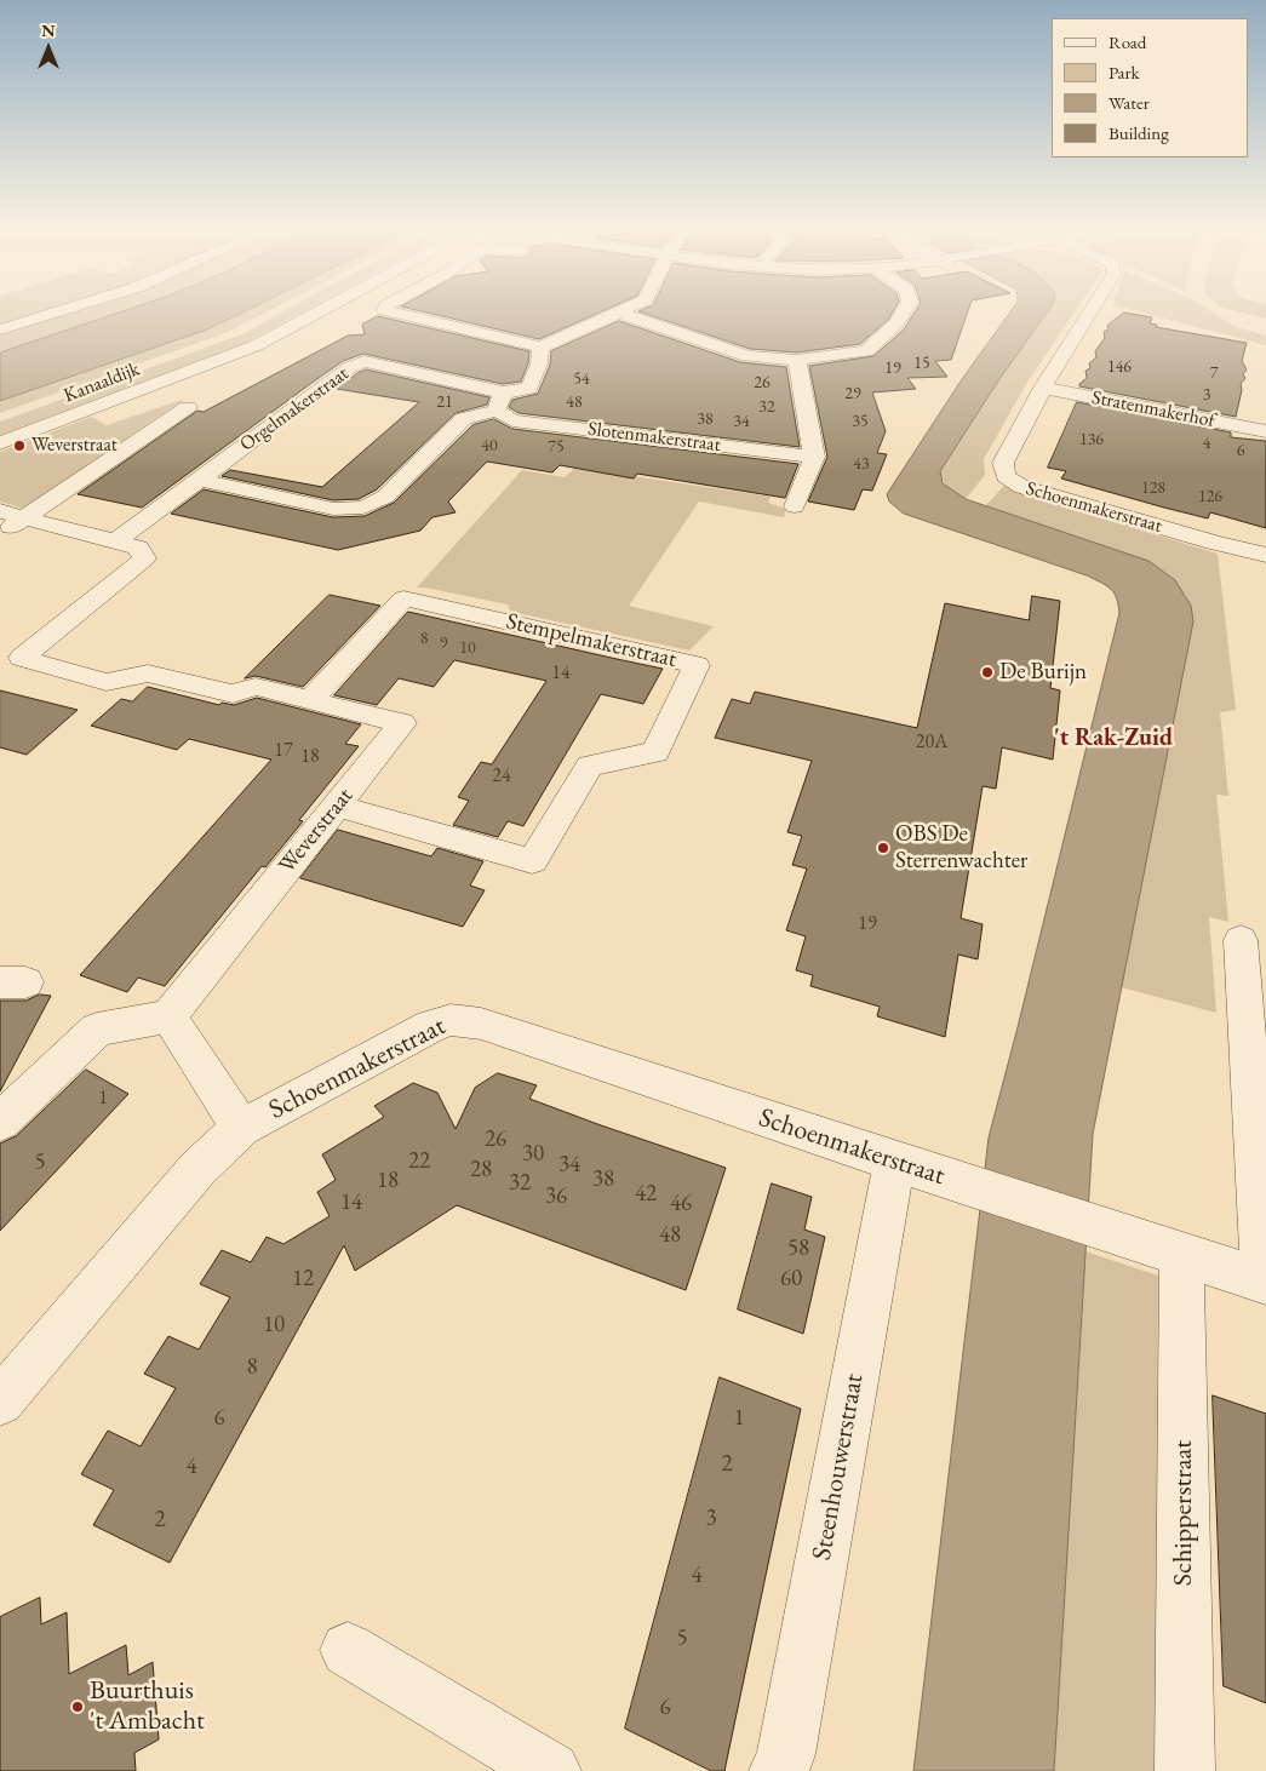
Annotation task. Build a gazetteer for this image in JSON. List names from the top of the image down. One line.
{"streets":{"street":["Kanaaldijk","Orgelmakerstraat","Stratenmakerhof","Slotenmakerstraat","Schoenmakerstraat","Stempelmakerstraat","Weverstraat","Steenhouwerstraat","Schipperstraat"]},"crossings":[["Orgelmakerstraat","Slotenmakerstraat"],["Orgelmakerstraat","Weverstraat"],["Stratenmakerhof","Schoenmakerstraat"],["Schoenmakerstraat","Steenhouwerstraat"],["Schoenmakerstraat","Schipperstraat"],["Stempelmakerstraat","Weverstraat"]],"districts":["'t Rak-Zuid"],"places":["Weverstraat","De Burijn","OBS De Sterrenwachter","Buurthuis 't Ambacht"],"house_numbers":["15","146","19","7","54","26","29","3","21","48","32","38","34","35","136","4","40","75","6","43","128","126","8","9","10","14","20A","17","18","24","19","1","26","30","22","5","34","28","38","18","32","42","36","14","46","48","58","12","60","10","8","6","1","2","4","3","2","4","5","6"],"legend":["Road","Park","Water","Building"],"north":"top"}
